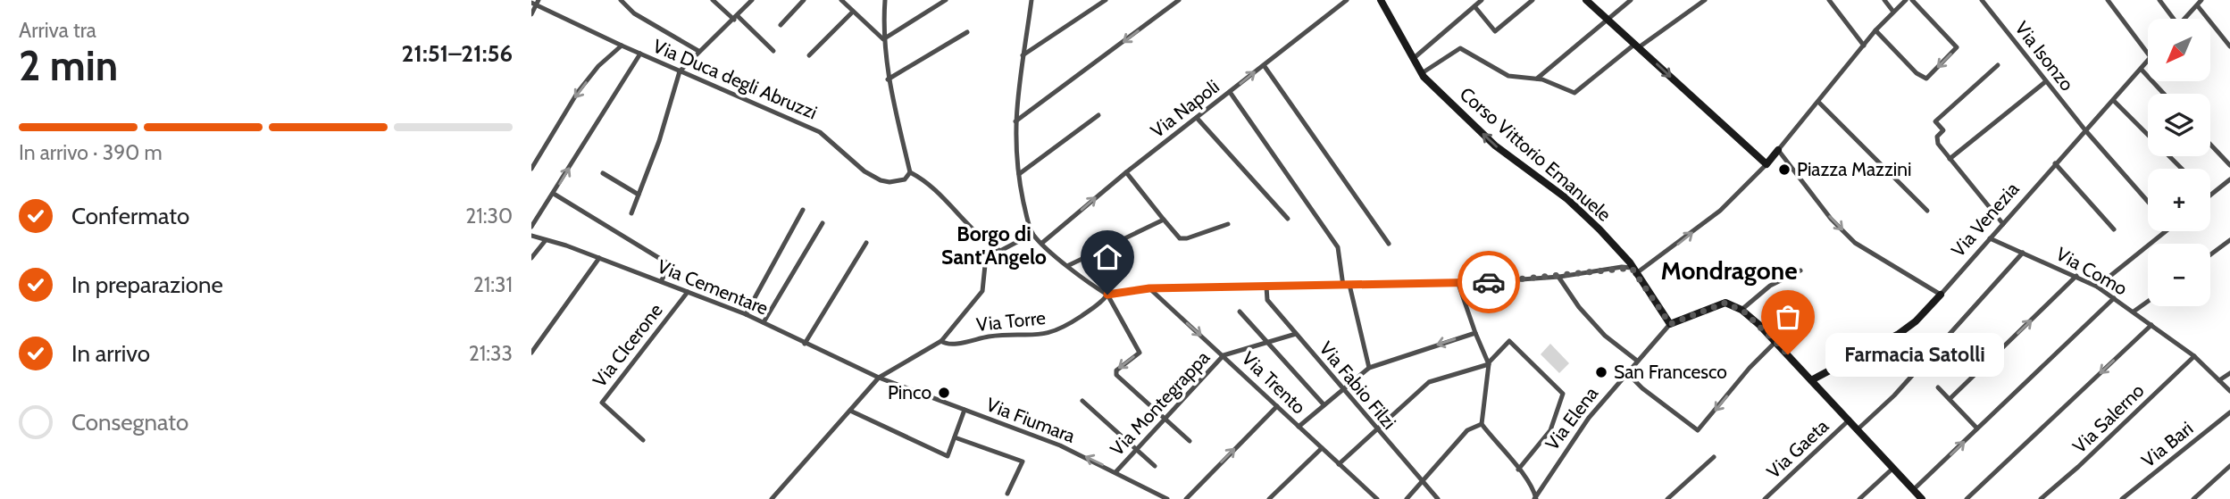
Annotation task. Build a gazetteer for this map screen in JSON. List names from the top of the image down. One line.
{"streets":{"street":["Via Isonzo","Via Duca degli Abruzzi","Via Napoli","Corso Vittorio Emanuele","Via Venezia","Via Como","Via Cementare","Via Torre","Via CIcerone","Via Trento","Via Fabio Filzi","Via Montegrappa","Via Elena","Via Salerno","Via Fiumara","Via Bari","Via Gaeta"]},"crossings":[["Via Isonzo","Via Venezia"],["Corso Vittorio Emanuele","Via Elena"],["Via Venezia","Via Como"],["Via Como","Via Salerno"],["Via Cementare","Via Torre"],["Via Cementare","Via CIcerone"],["Via Cementare","Via Fiumara"],["Via Torre","Via Fiumara"],["Via Trento","Via Montegrappa"],["Via Montegrappa","Via Fiumara"]],"one_way":["Via Napoli","Corso Vittorio Emanuele","Via Fiumara"],"districts":["Borgo di Sant'Angelo","Mondragone"],"places":["Piazza Mazzini","Farmacia Satolli","San Francesco","Pinco"],"north":"bottom left","page":{"heading":["2 min","Arriva tra","21:51–21:56"],"map_buttons":["+","−"],"bar":"In arrivo · 390 m","list":[["Confermato","21:30"],["In preparazione","21:31"],["In arrivo","21:33"],"Consegnato"],"bubble":"Farmacia Satolli"}}
